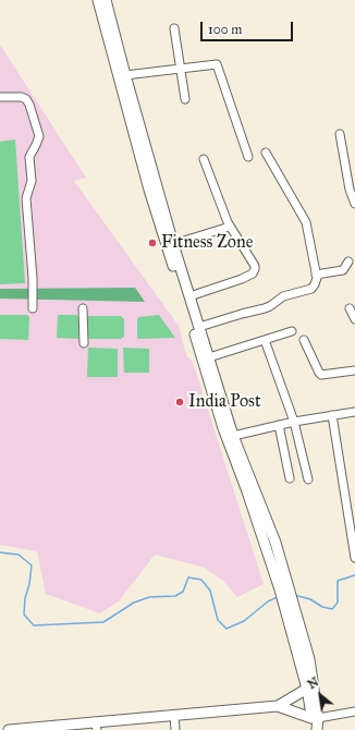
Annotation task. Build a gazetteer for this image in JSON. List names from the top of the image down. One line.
{"places":["Fitness Zone","India Post"],"scale_bar":"100 m","north":"top left"}
